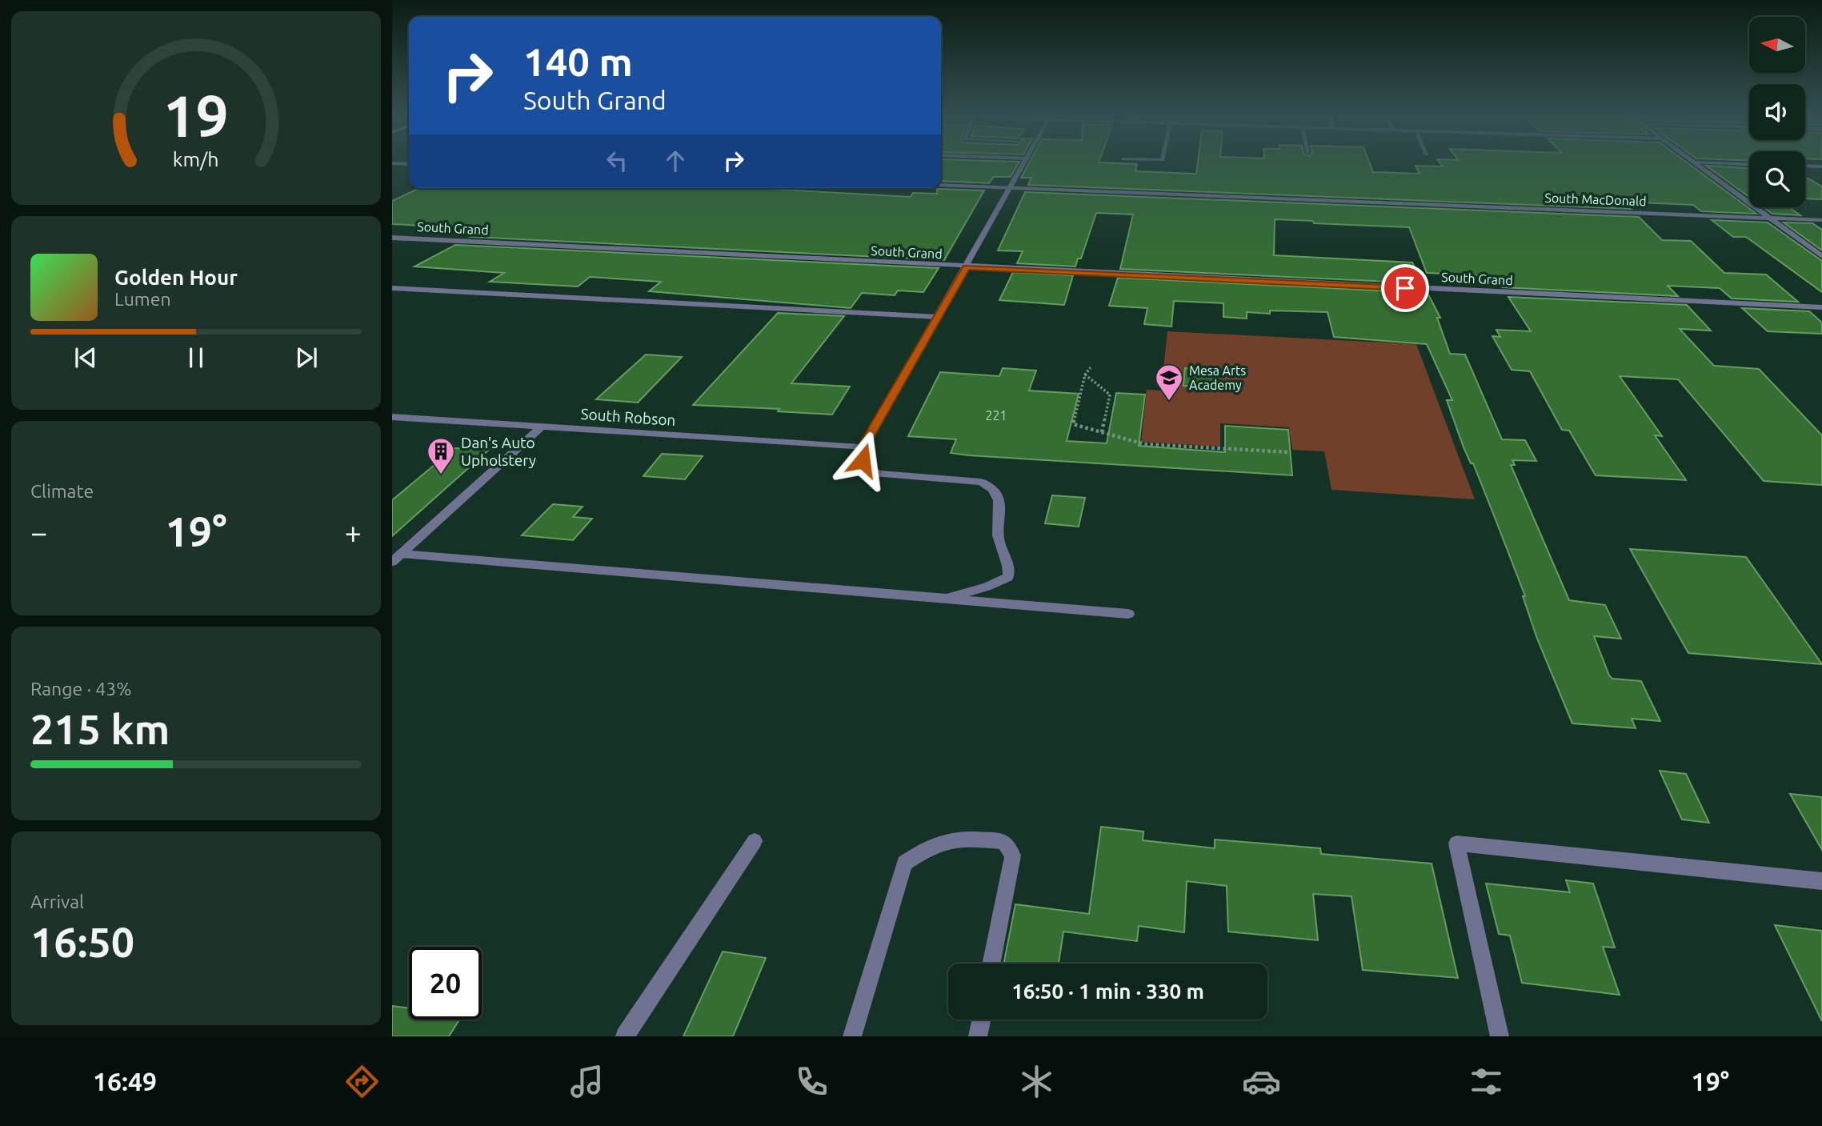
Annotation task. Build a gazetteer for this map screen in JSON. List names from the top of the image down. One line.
{"streets":{"street":["South MacDonald","South Grand","South Robson"]},"places":{"school or university":["Mesa Arts Academy"],"building":["Dan's Auto Upholstery"]},"house_numbers":["221"],"north":"left","page":{"turn":["140 m","South Grand"],"song":["Golden Hour","Lumen"],"tile":["Climate",["Range · 43%","215 km"],["Arrival","16:50"]],"heat":["−","19°","+"],"limit":"20","trip":"16:50 · 1 min · 330 m","tabs":["16:49","19°"],"gauge":["19","km/h"]}}
